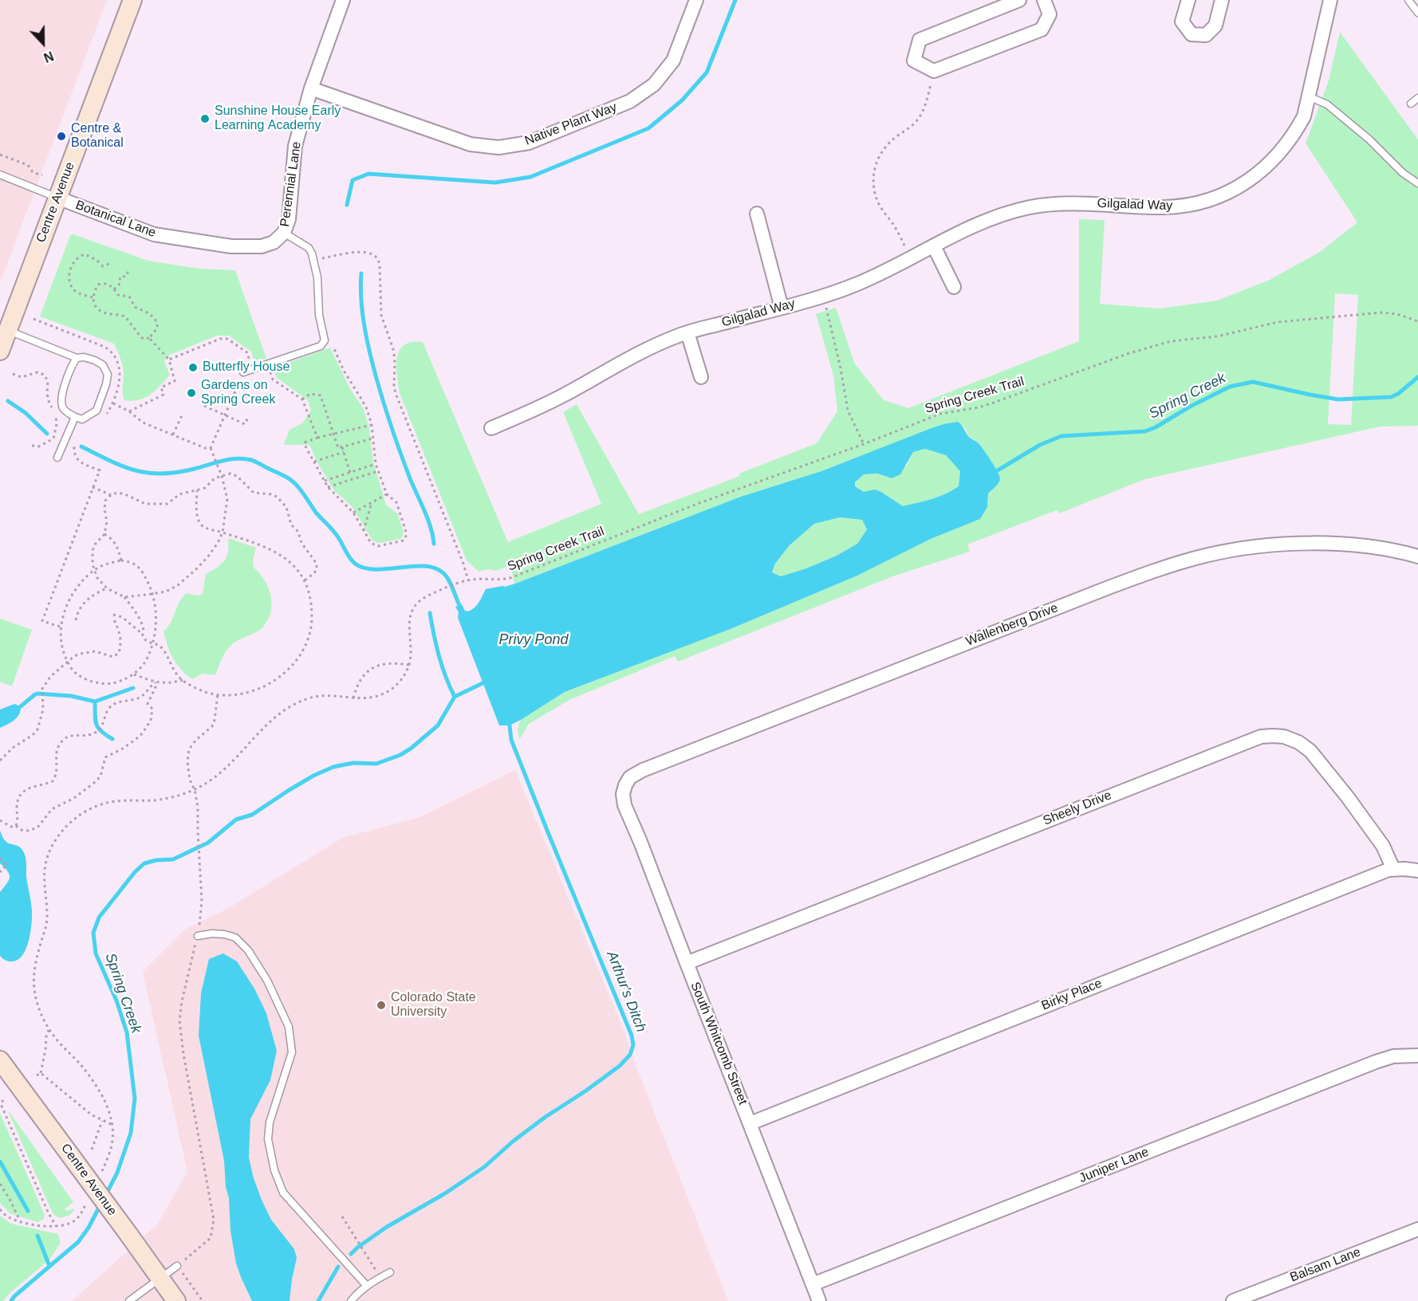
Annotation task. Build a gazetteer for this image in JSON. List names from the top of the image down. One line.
{"streets":{"street":["Native Plant Way","Perennial Lane","Centre Avenue","Gilgalad Way","Botanical Lane","Wallenberg Drive","Sheely Drive","Birky Place","South Whitcomb Street","Juniper Lane","Balsam Lane"],"path":["Spring Creek Trail"]},"crossings":[["Native Plant Way","Perennial Lane"],["Perennial Lane","Botanical Lane"],["Centre Avenue","Botanical Lane"],["Wallenberg Drive","South Whitcomb Street"],["Sheely Drive","Birky Place"],["Sheely Drive","South Whitcomb Street"],["Birky Place","South Whitcomb Street"],["South Whitcomb Street","Juniper Lane"]],"water":["Spring Creek","Privy Pond","Arthur's Ditch"],"places":["Sunshine House Early Learning Academy","Centre & Botanical","Butterfly House","Gardens on Spring Creek","Colorado State University"],"north":"bottom"}
